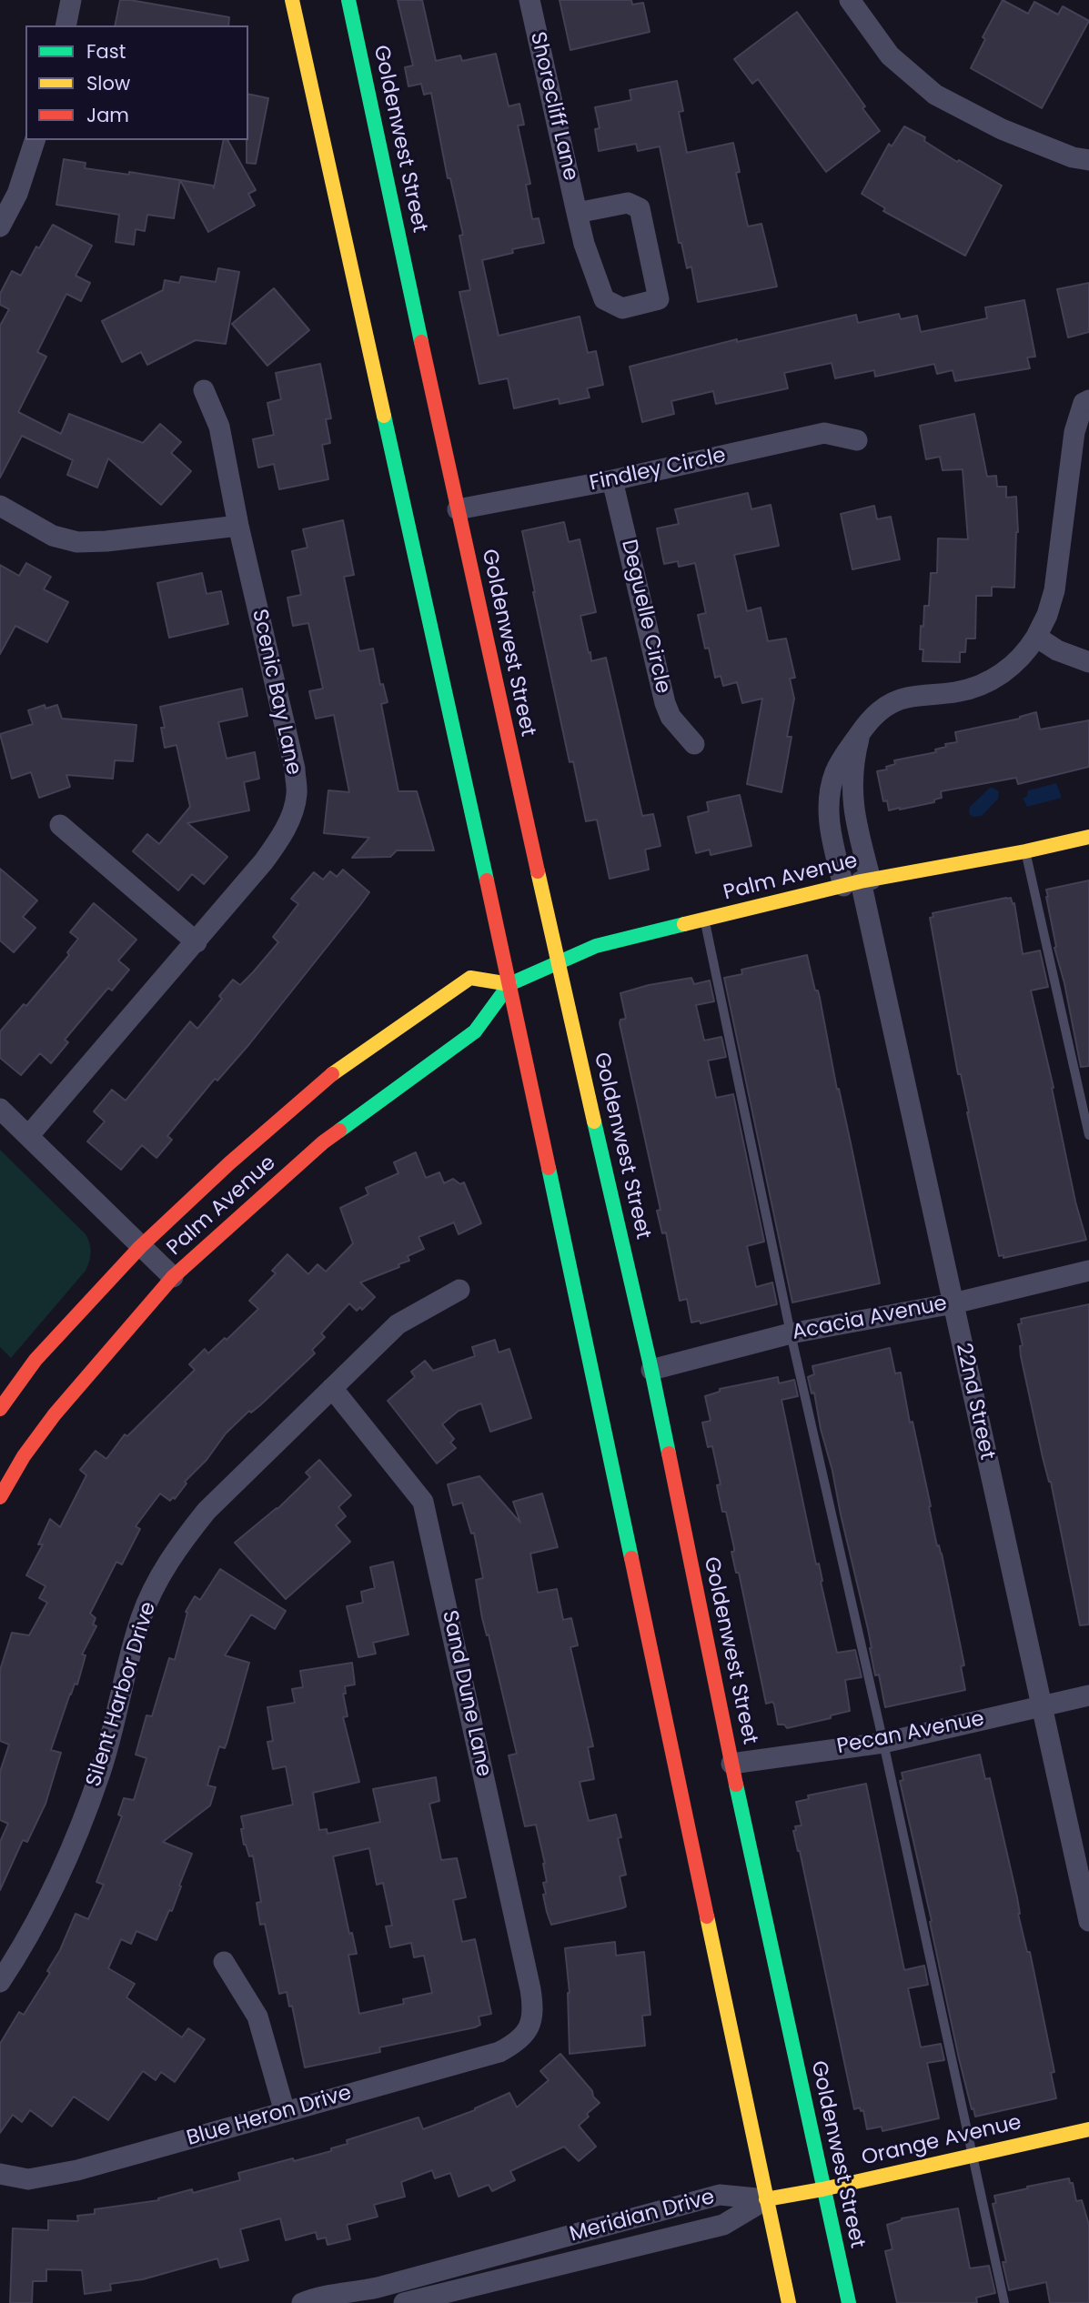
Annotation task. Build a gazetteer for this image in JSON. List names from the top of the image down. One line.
{"streets":{"main road":["Goldenwest Street","Palm Avenue","Orange Avenue"],"street":["Shorecliff Lane","Findley Circle","Deguelle Circle","Scenic Bay Lane","Acacia Avenue","22nd Street","Sand Dune Lane","Silent Harbor Drive","Pecan Avenue","Blue Heron Drive","Meridian Drive"]},"crossings":[["Goldenwest Street","Findley Circle"],["Goldenwest Street","Palm Avenue"],["Goldenwest Street","Acacia Avenue"],["Goldenwest Street","Pecan Avenue"],["Goldenwest Street","Orange Avenue"],["Findley Circle","Deguelle Circle"],["Palm Avenue","22nd Street"],["Acacia Avenue","22nd Street"],["22nd Street","Pecan Avenue"],["Sand Dune Lane","Silent Harbor Drive"],["Sand Dune Lane","Blue Heron Drive"],["Orange Avenue","Meridian Drive"]],"legend":["Fast","Slow","Jam"]}
